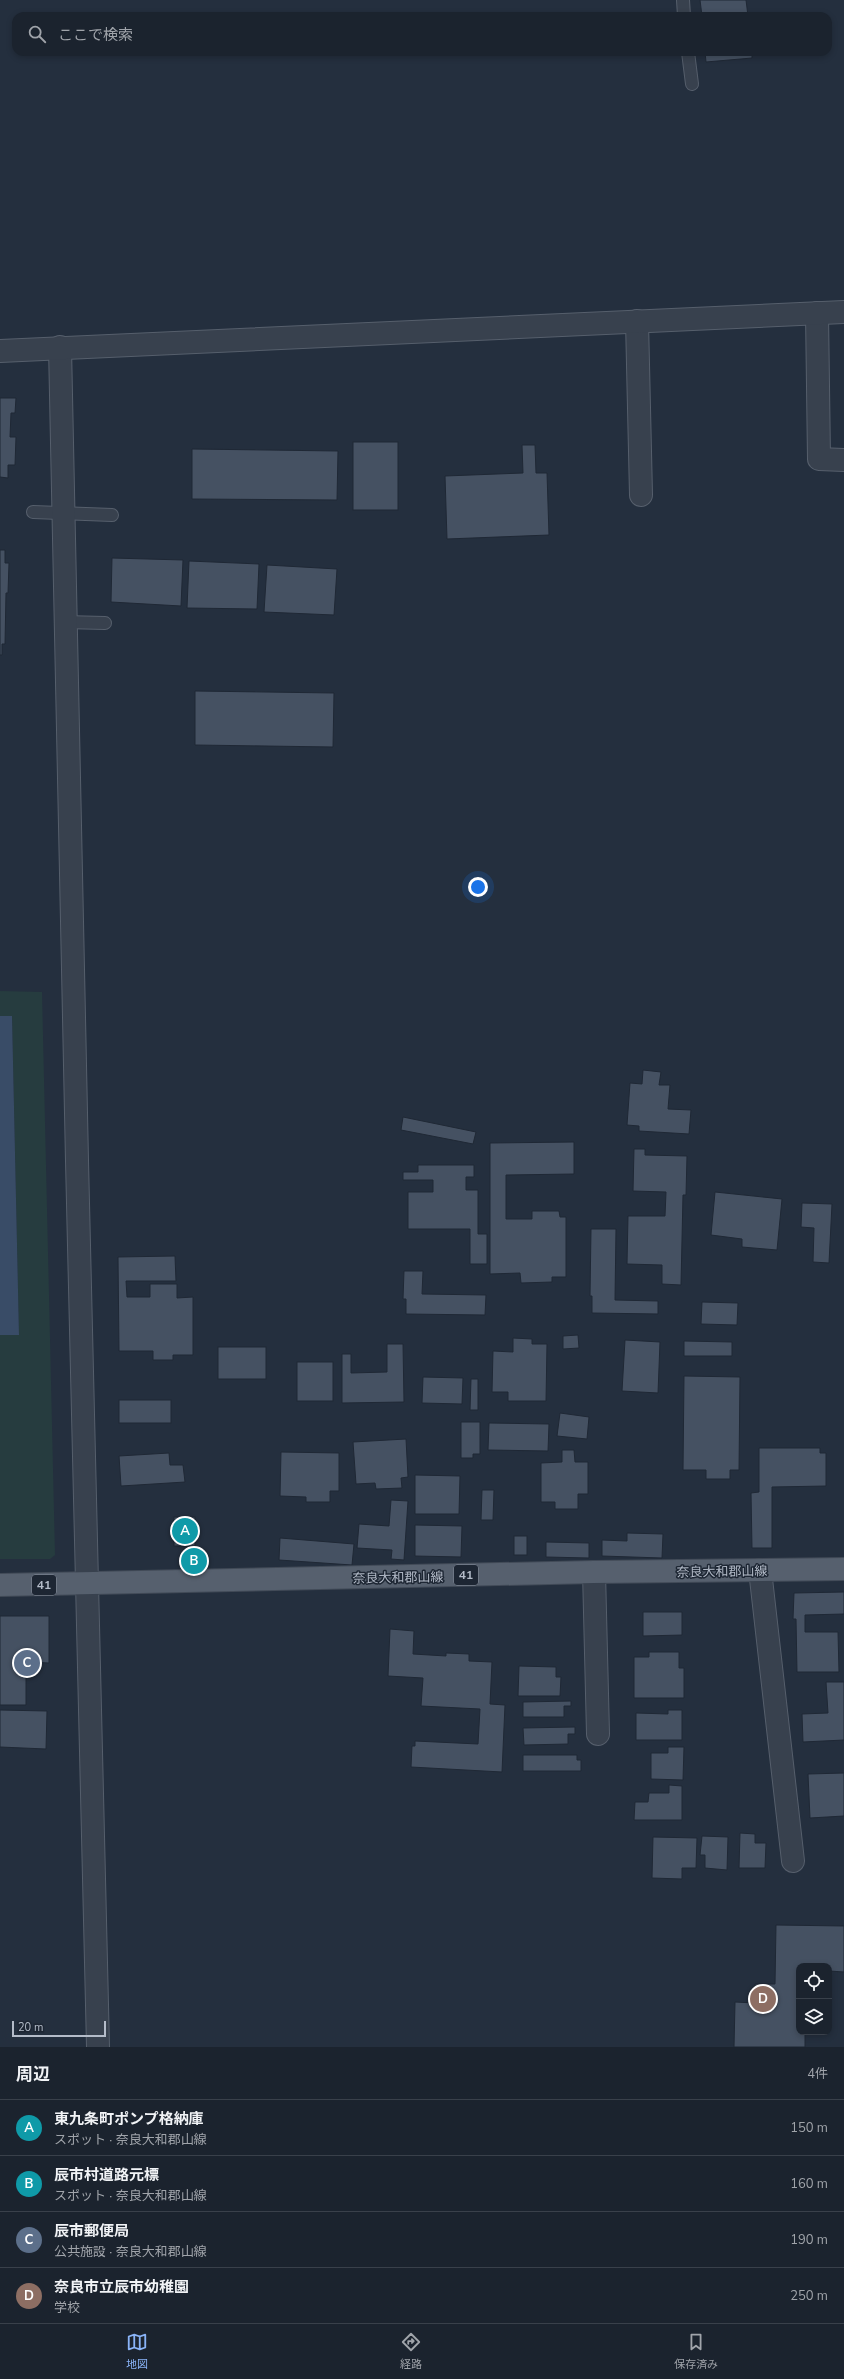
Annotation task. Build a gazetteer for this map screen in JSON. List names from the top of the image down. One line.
{"streets":{"main road":["奈良大和郡山線","41"]},"scale_bar":"20 m","page":{"search":"ここで検索","pins":["A","B","C","D"],"scale":"20 m","heading":["周辺","4件"],"list":[{"mark":"A","name":"東九条町ポンプ格納庫","note":"スポット · 奈良大和郡山線","value":"150 m"},{"mark":"B","name":"辰市村道路元標","note":"スポット · 奈良大和郡山線","value":"160 m"},{"mark":"C","name":"辰市郵便局","note":"公共施設 · 奈良大和郡山線","value":"190 m"},{"mark":"D","name":"奈良市立辰市幼稚園","note":"学校","value":"250 m"}],"nav":["地図","経路","保存済み"]}}
